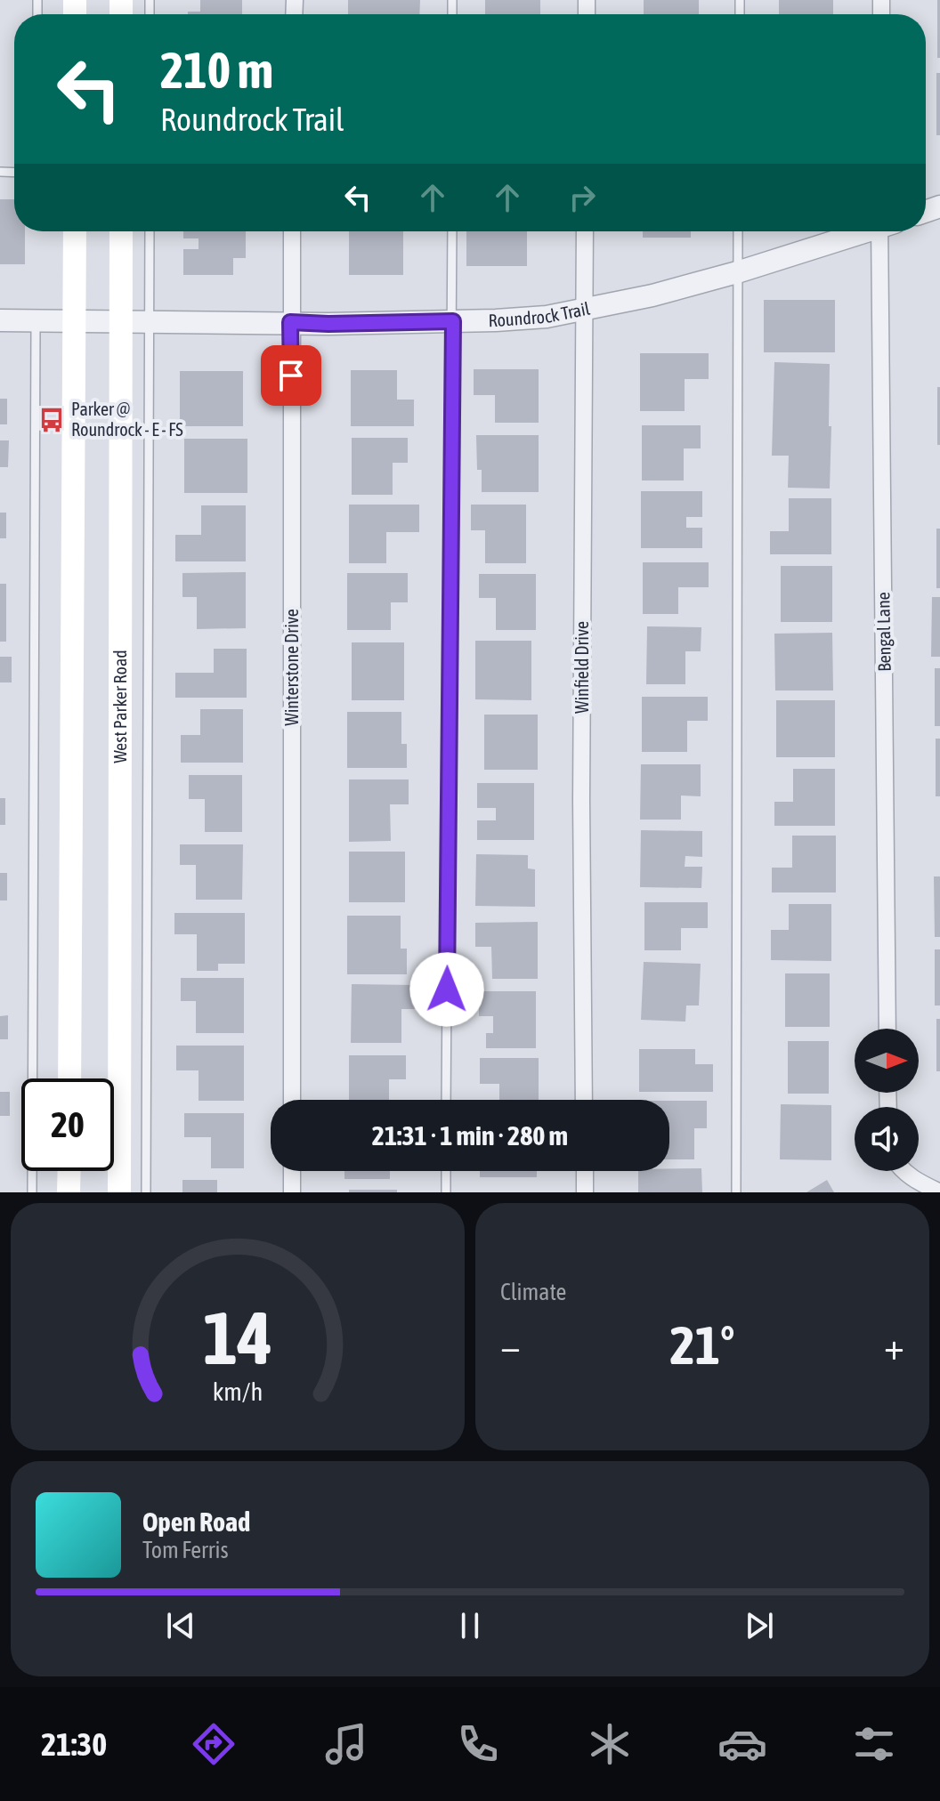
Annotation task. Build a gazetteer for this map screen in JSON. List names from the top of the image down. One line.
{"streets":{"main road":["West Parker Road"],"street":["Roundrock Trail","Bengal Lane","Winterstone Drive","Winfield Drive"]},"crossings":[["Roundrock Trail","Winterstone Drive"],["Roundrock Trail","Winfield Drive"],["Roundrock Trail","West Parker Road"]],"places":{"bus stop":["Parker @ Roundrock - E - FS"]},"north":"right","page":{"turn":["210 m","Roundrock Trail"],"limit":"20","trip":"21:31 · 1 min · 280 m","tile":"Climate","heat":["−","21°","+"],"song":["Open Road","Tom Ferris"],"tabs":"21:30","gauge":["14","km/h"]}}
